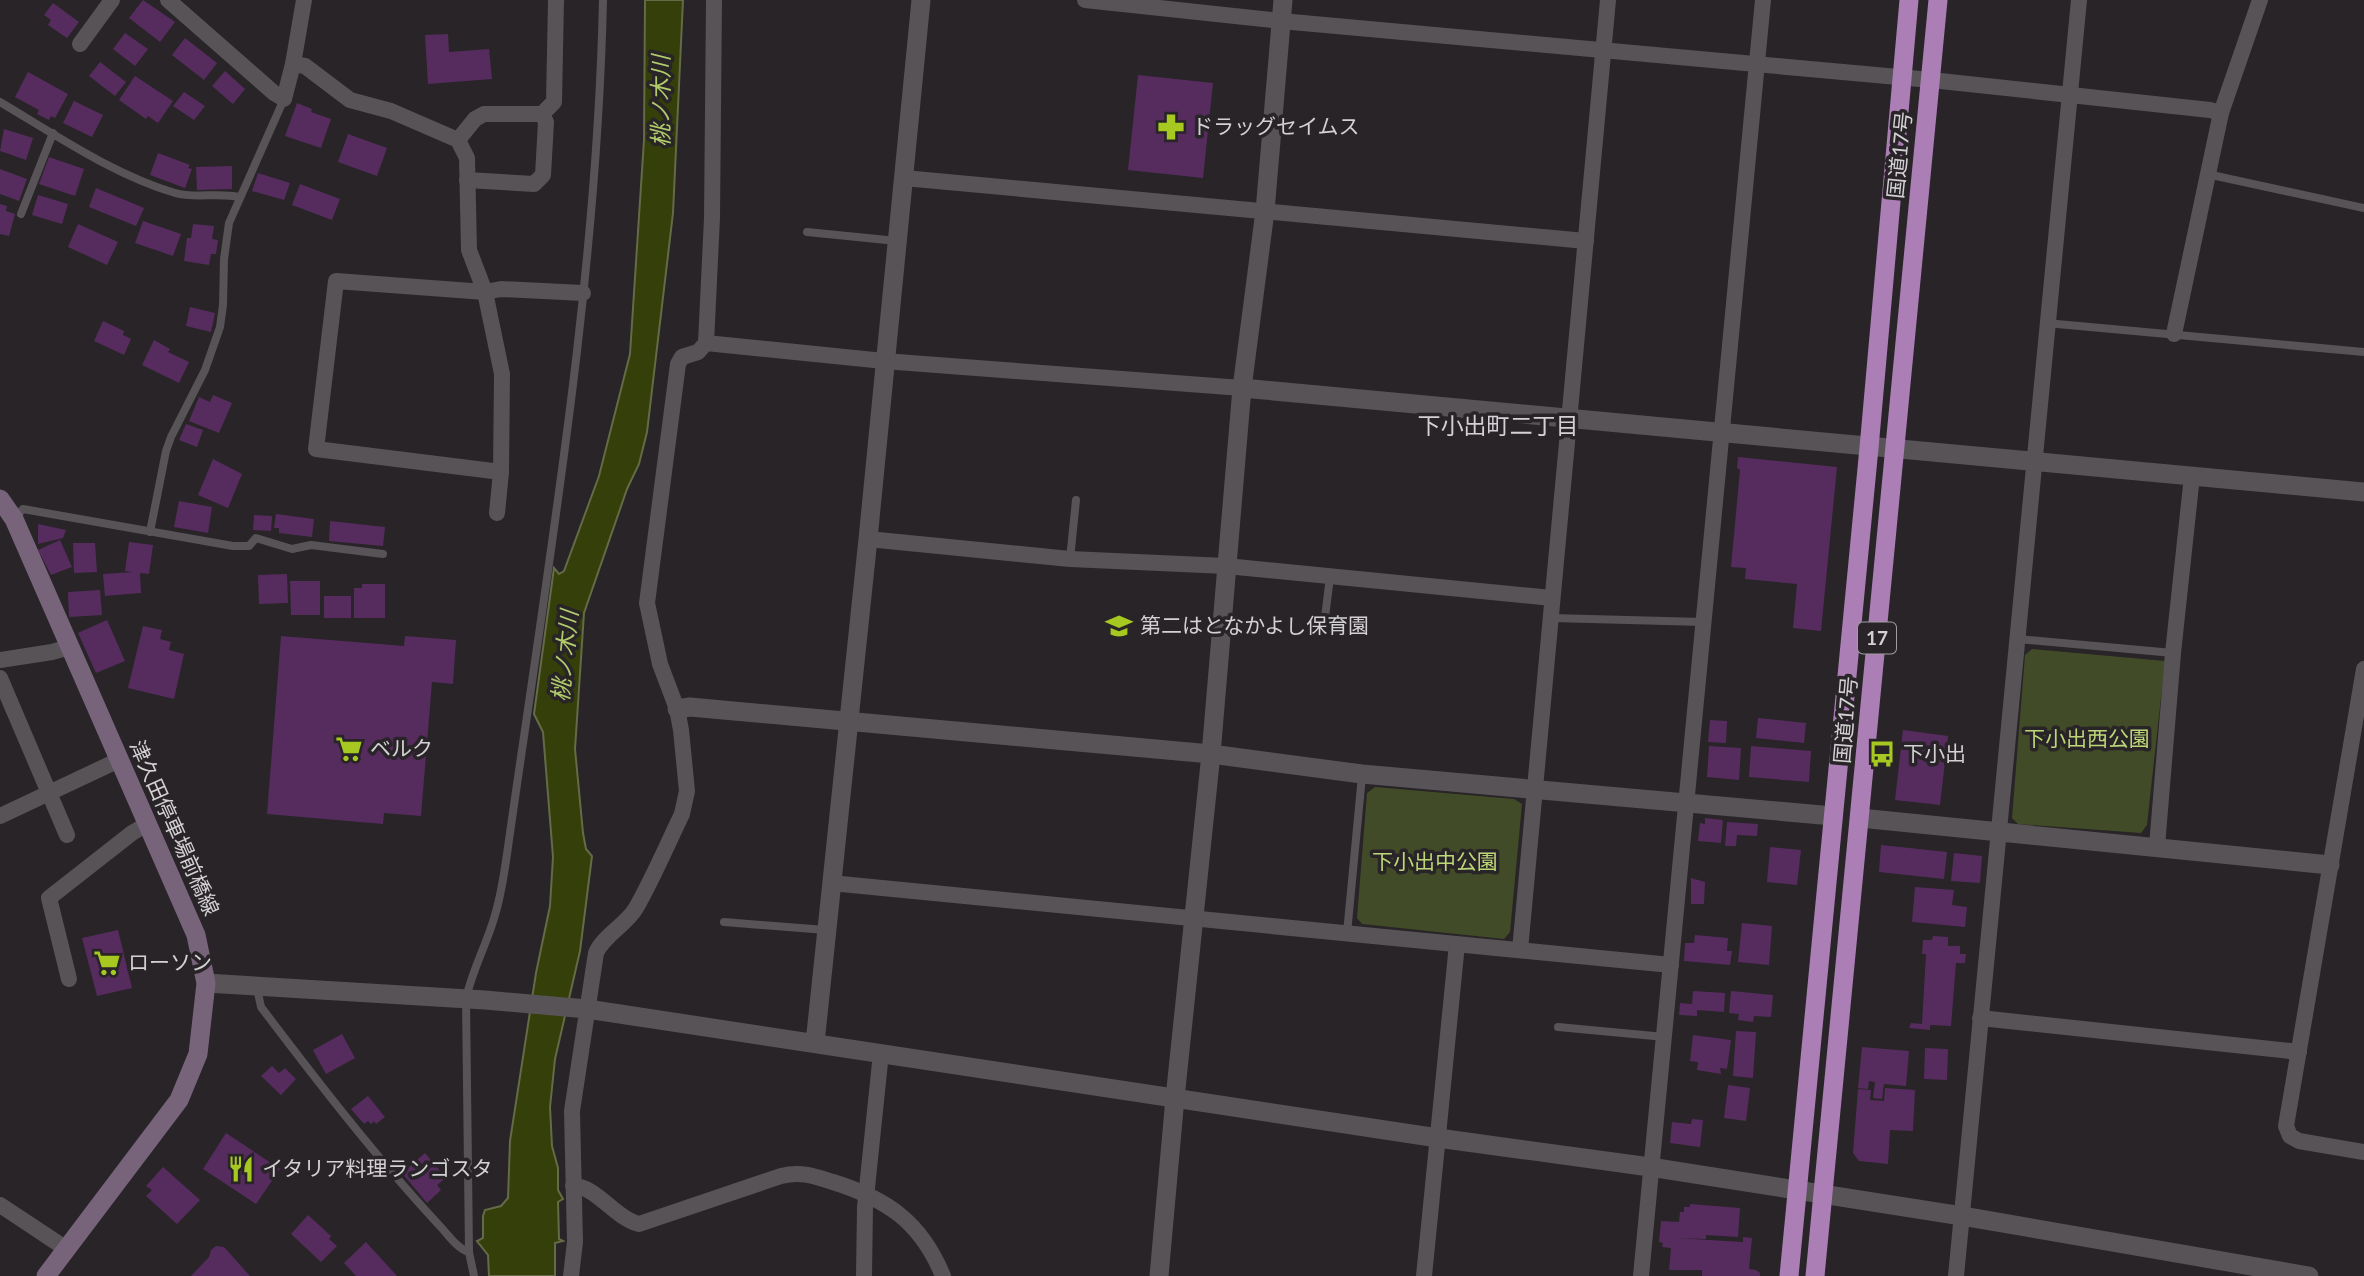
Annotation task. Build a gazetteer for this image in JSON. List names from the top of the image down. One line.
{"streets":{"highway":["国道17号","17"],"main road":["津久田停車場前橋線"]},"districts":["下小出町二丁目"],"water":["桃ノ木川"],"parks":["下小出西公園","下小出中公園"],"places":{"pharmacy":["ドラッグセイムス"],"school or university":["第二はとなかよし保育園"],"supermarket":["ベルク","ローソン"],"bus stop":["下小出"],"restaurant":["イタリア料理ランゴスタ"]}}
